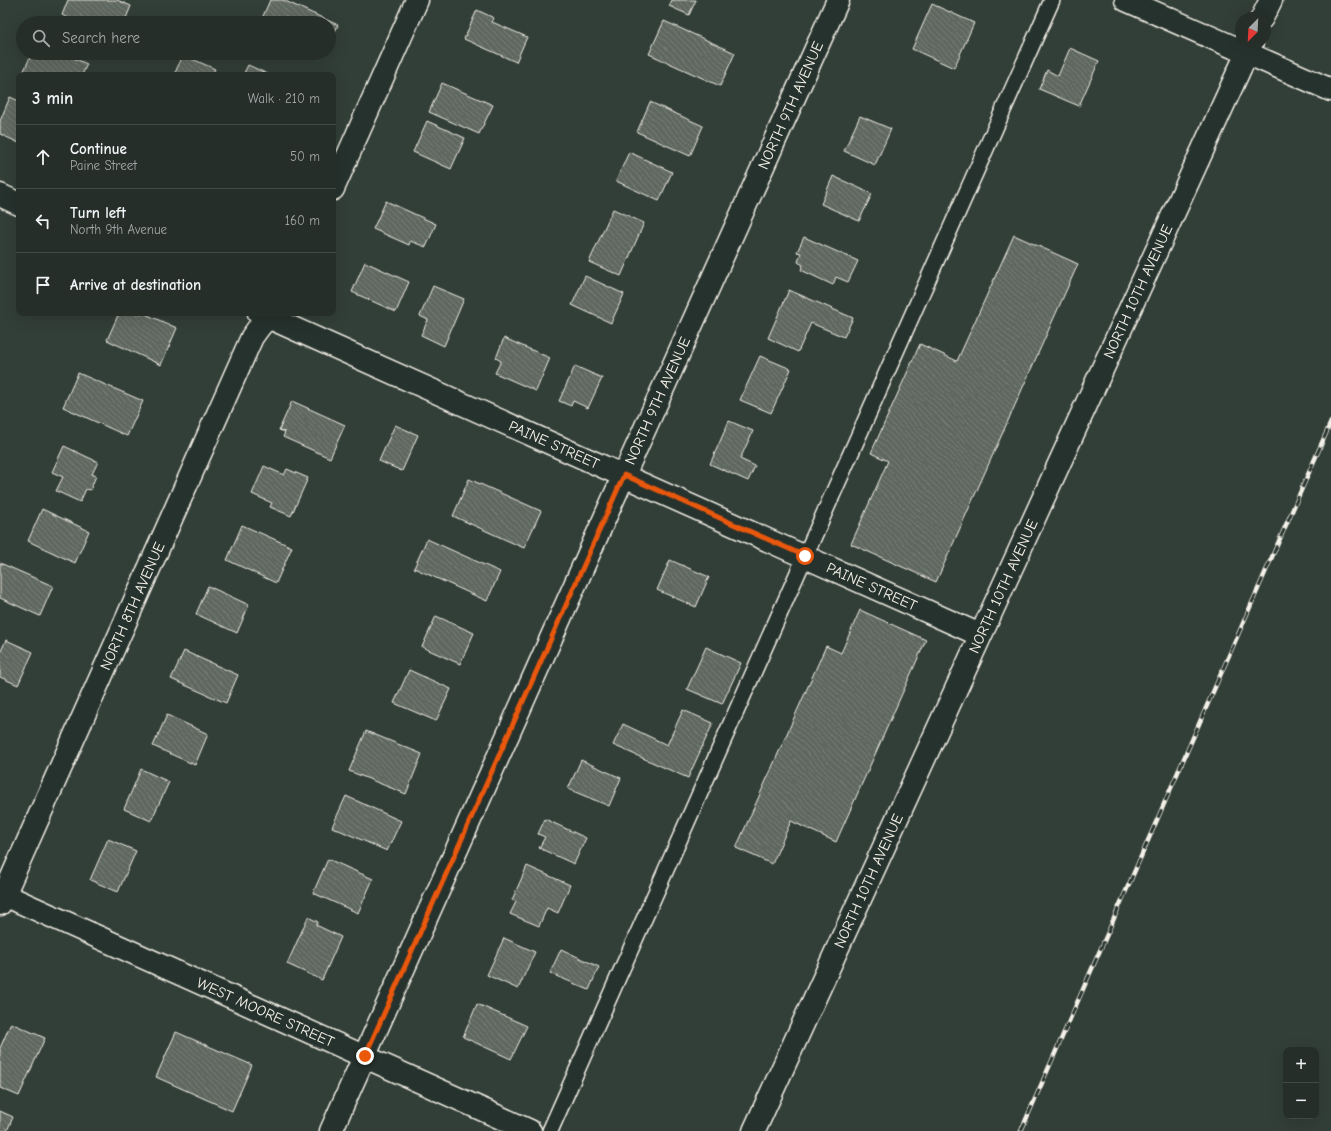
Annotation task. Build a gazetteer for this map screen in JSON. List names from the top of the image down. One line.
{"streets":{"street":["NORTH 9TH AVENUE","NORTH 10TH AVENUE","PAINE STREET","NORTH 8TH AVENUE","WEST MOORE STREET"]},"crossings":[["NORTH 9TH AVENUE","PAINE STREET"],["NORTH 9TH AVENUE","WEST MOORE STREET"],["NORTH 10TH AVENUE","PAINE STREET"],["NORTH 8TH AVENUE","WEST MOORE STREET"]],"north":"bottom left","page":{"search":"Search here","heading":["3 min","Walk · 210 m"],"list":[["Continue","Paine Street","50 m"],["Turn left","North 9th Avenue","160 m"],"Arrive at destination"],"map_buttons":["+","−"]}}
